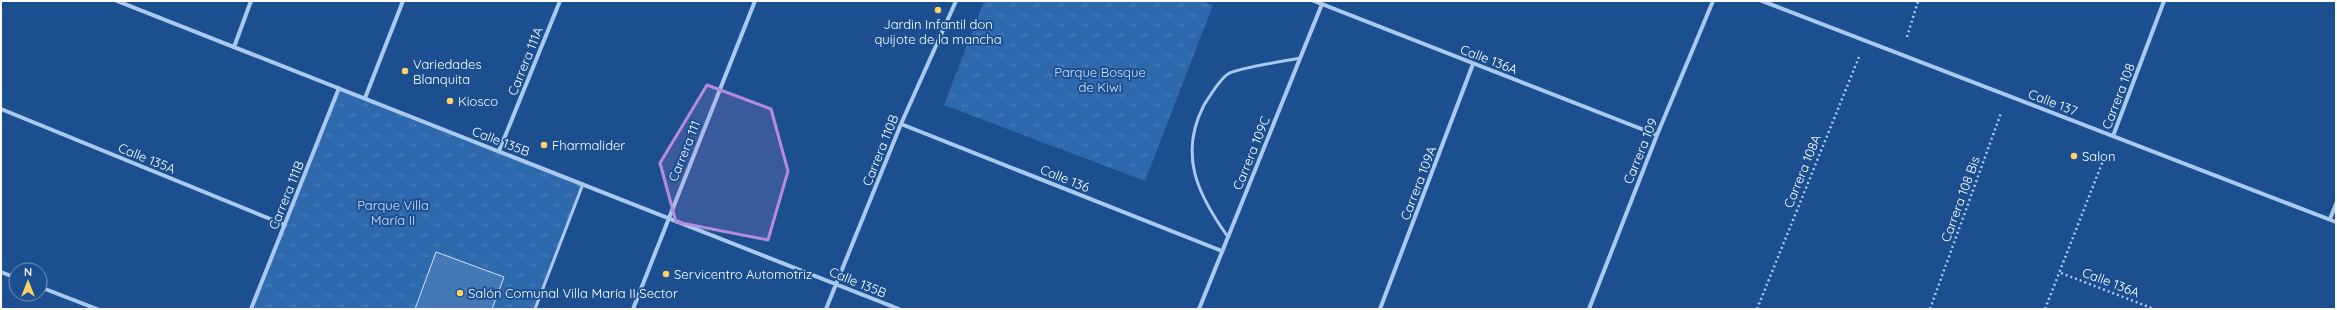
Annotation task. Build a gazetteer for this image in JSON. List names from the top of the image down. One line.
{"streets":{"street":["Calle 136A","Carrera 111A","Carrera 108","Calle 137","Calle 135B","Carrera 110B","Carrera 111","Carrera 109","Carrera 109C","Calle 135A","Calle 136","Carrera 109A","Carrera 111B"],"path":["Carrera 108A","Carrera 108 Bis"]},"crossings":[["Calle 136A","Carrera 108"],["Calle 136A","Carrera 109"],["Calle 136A","Carrera 109C"],["Calle 136A","Carrera 109A"],["Carrera 111A","Calle 135B"],["Carrera 108","Calle 137"],["Calle 137","Carrera 108A"],["Calle 137","Carrera 108 Bis"],["Calle 135B","Carrera 110B"],["Calle 135B","Carrera 111"],["Calle 135B","Carrera 111B"],["Carrera 110B","Calle 136"],["Carrera 109C","Calle 136"],["Calle 135A","Carrera 111B"]],"parks":["Parque Bosque de Kiwi","Parque Villa María II"],"places":["Jardin Infantil don quijote de la mancha","Variedades Blanquita","Kiosco","Fharmalider","Salon","Servicentro Automotriz","Salón Comunal Villa María II Sector"],"north":"top"}
